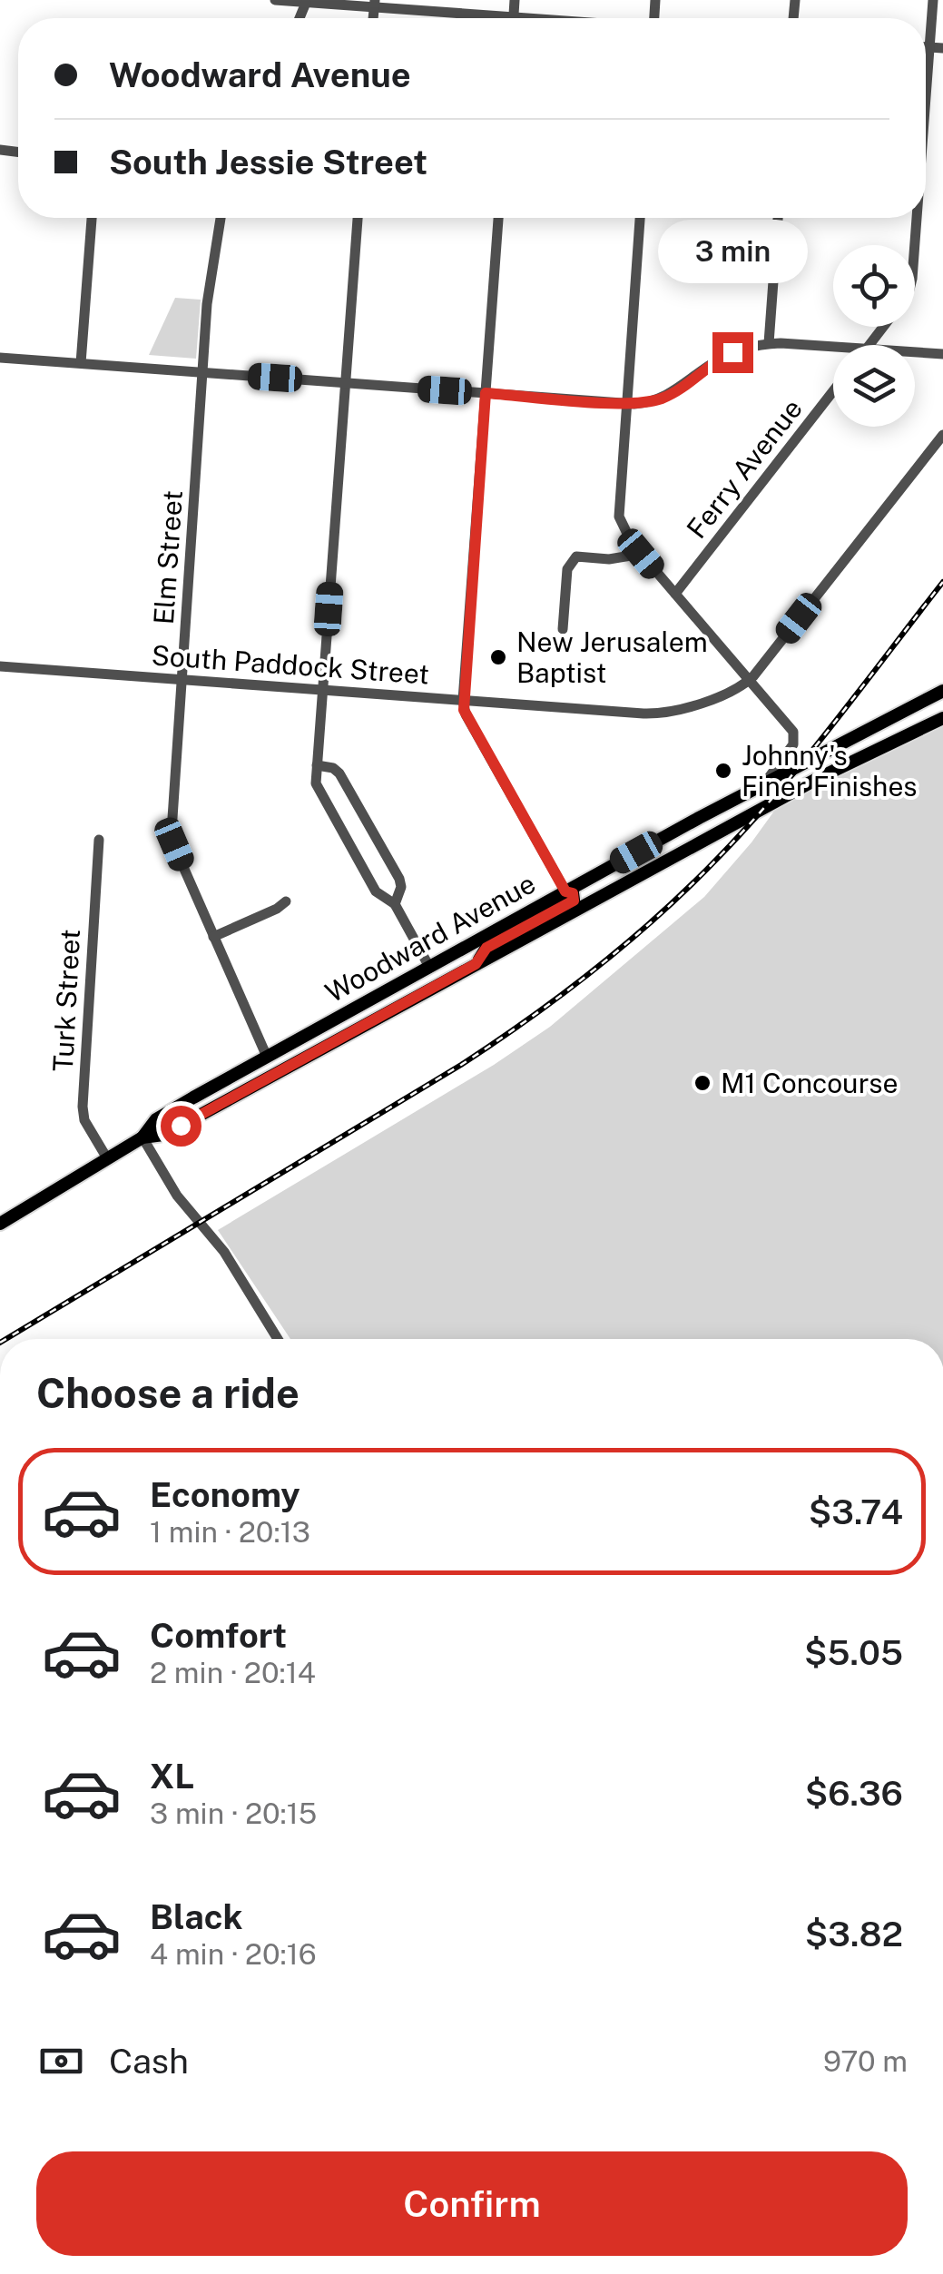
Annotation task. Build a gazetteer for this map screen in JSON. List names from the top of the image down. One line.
{"streets":{"main road":["Woodward Avenue"],"street":["Ferry Avenue","Elm Street","South Paddock Street","Turk Street"]},"crossings":[["Elm Street","South Paddock Street"],["Elm Street","Woodward Avenue"],["Woodward Avenue","Turk Street"]],"places":["New Jerusalem Baptist","Johnny's Finer Finishes","M1 Concourse"],"page":{"banner":["Woodward Avenue","South Jessie Street"],"bubble":"3 min","heading":"Choose a ride","list":[{"name":"Economy","note":"1 min · 20:13","value":"$3.74"},{"name":"Comfort","note":"2 min · 20:14","value":"$5.05"},{"name":"XL","note":"3 min · 20:15","value":"$6.36"},{"name":"Black","note":"4 min · 20:16","value":"$3.82"}],"pay":["Cash","970 m"],"buttons":"Confirm"}}
